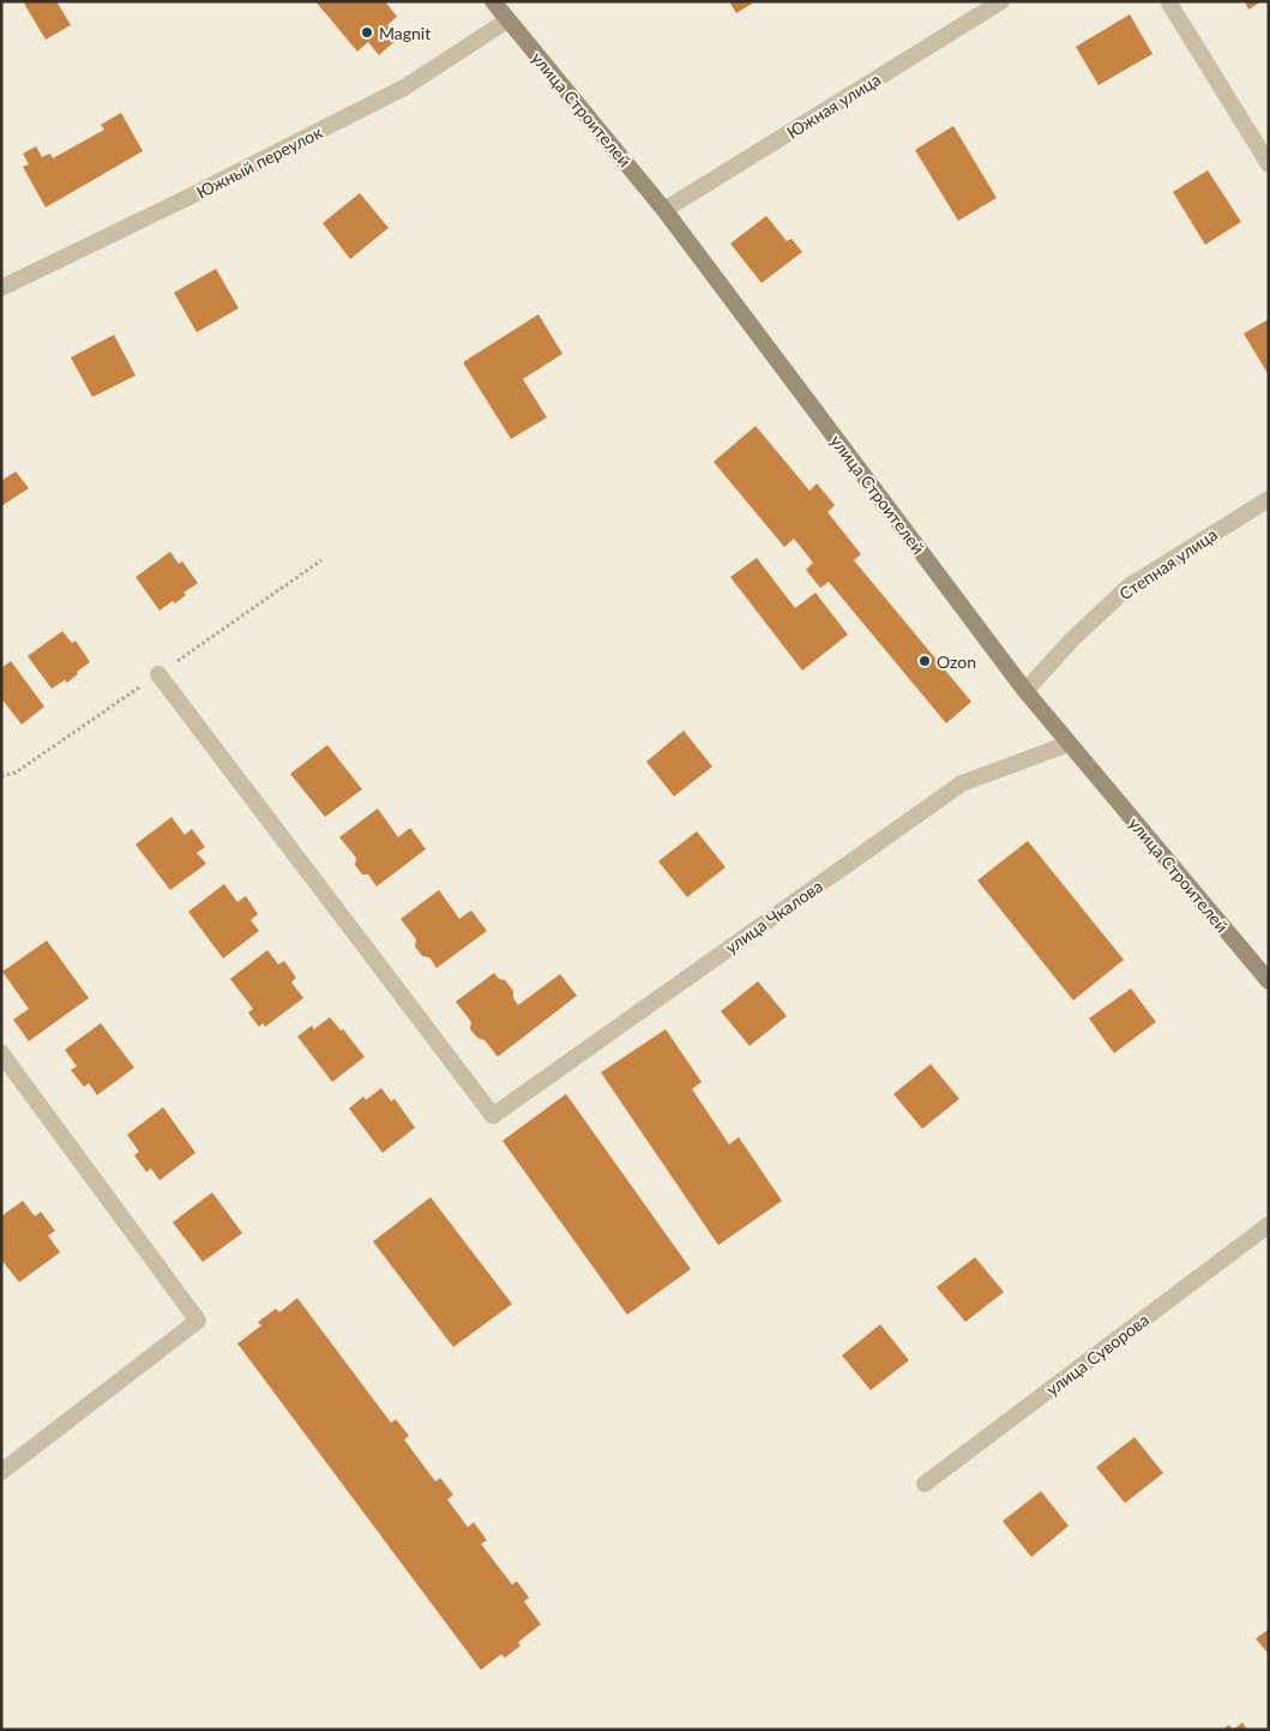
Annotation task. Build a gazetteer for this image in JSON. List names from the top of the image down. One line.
{"streets":{"main road":["улица Строителей"],"street":["Южная улица","Южный переулок","Степная улица","улица Чкалова","улица Суворова"]},"crossings":[["Южная улица","улица Строителей"],["улица Строителей","Южный переулок"],["улица Строителей","Степная улица"],["улица Строителей","улица Чкалова"]],"places":["Magnit","Ozon"]}
